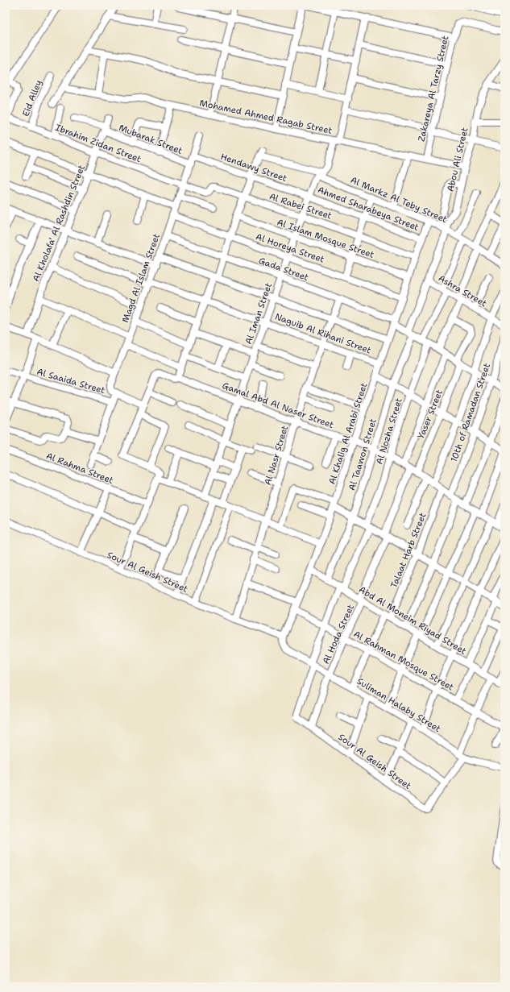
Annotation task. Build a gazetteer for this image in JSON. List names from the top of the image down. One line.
{"streets":{"street":["Zakareya Al Tarzy Street","Eid Alley","Mohamed Ahmed Ragab Street","Mubarak Street","Ibrahim Zidan Street","Abou Ali Street","Hendawy Street","Al Markz Al Teby Street","Al Rabei Street","Ahmed Sharabeya Street","Al Kholafa' Al Rashdin Street","Al Islam Mosque Street","Al Horeya Street","Gada Street","Magd Al Islam Street","Ashra Street","Al Iman Street","Naguib Al Rihani Street","Al Saaida Street","Gamal Abd Al Naser Street","10th of Ramadan Street","Yaser Street","Al Nozha Street","Al Khalig Al Arabi Street","Al Taawon Street","Al Nasr Street","Al Rahma Street","Talaat Harb Street","Sour Al Geish Street","Abd Al Moneim Riyad Street","Al Hoda Street","Al Rahman Mosque Street","Suliman Halaby Street"]},"crossings":[["Zakareya Al Tarzy Street","Mohamed Ahmed Ragab Street"],["Eid Alley","Ibrahim Zidan Street"],["Mohamed Ahmed Ragab Street","Abou Ali Street"],["Mohamed Ahmed Ragab Street","Al Iman Street"],["Mubarak Street","Al Kholafa' Al Rashdin Street"],["Mubarak Street","Magd Al Islam Street"],["Ibrahim Zidan Street","Al Rabei Street"],["Ibrahim Zidan Street","Al Kholafa' Al Rashdin Street"],["Ibrahim Zidan Street","Magd Al Islam Street"],["Abou Ali Street","Al Markz Al Teby Street"],["Abou Ali Street","Al Taawon Street"],["Hendawy Street","Ahmed Sharabeya Street"],["Hendawy Street","Magd Al Islam Street"],["Hendawy Street","Al Iman Street"],["Al Markz Al Teby Street","Al Iman Street"],["Al Markz Al Teby Street","Al Nozha Street"],["Al Markz Al Teby Street","Al Khalig Al Arabi Street"],["Al Markz Al Teby Street","Al Taawon Street"],["Al Rabei Street","Magd Al Islam Street"],["Al Rabei Street","Al Iman Street"],["Al Rabei Street","Al Khalig Al Arabi Street"],["Ahmed Sharabeya Street","Al Iman Street"],["Ahmed Sharabeya Street","Al Khalig Al Arabi Street"],["Al Islam Mosque Street","Al Iman Street"],["Al Islam Mosque Street","Al Khalig Al Arabi Street"],["Al Horeya Street","Magd Al Islam Street"],["Al Horeya Street","Al Iman Street"],["Al Horeya Street","Al Khalig Al Arabi Street"],["Gada Street","Magd Al Islam Street"],["Gada Street","Al Iman Street"],["Gada Street","10th of Ramadan Street"],["Gada Street","Yaser Street"],["Gada Street","Al Nozha Street"],["Gada Street","Al Khalig Al Arabi Street"],["Gada Street","Al Taawon Street"],["Gada Street","Al Nasr Street"],["Magd Al Islam Street","Naguib Al Rihani Street"],["Ashra Street","Al Nozha Street"],["Ashra Street","Al Taawon Street"],["Al Iman Street","Naguib Al Rihani Street"],["Al Iman Street","Gamal Abd Al Naser Street"],["Naguib Al Rihani Street","Al Khalig Al Arabi Street"],["Naguib Al Rihani Street","Al Nasr Street"],["Gamal Abd Al Naser Street","10th of Ramadan Street"],["Gamal Abd Al Naser Street","Yaser Street"],["Gamal Abd Al Naser Street","Al Nozha Street"],["Gamal Abd Al Naser Street","Al Khalig Al Arabi Street"],["Gamal Abd Al Naser Street","Al Taawon Street"],["Gamal Abd Al Naser Street","Al Nasr Street"],["Gamal Abd Al Naser Street","Talaat Harb Street"],["Gamal Abd Al Naser Street","Al Hoda Street"],["Al Nozha Street","Sour Al Geish Street"],["Al Nozha Street","Abd Al Moneim Riyad Street"],["Al Nozha Street","Al Rahman Mosque Street"],["Al Nozha Street","Suliman Halaby Street"],["Al Khalig Al Arabi Street","Sour Al Geish Street"],["Al Khalig Al Arabi Street","Abd Al Moneim Riyad Street"],["Al Khalig Al Arabi Street","Al Rahman Mosque Street"],["Al Khalig Al Arabi Street","Suliman Halaby Street"],["Al Taawon Street","Abd Al Moneim Riyad Street"],["Al Nasr Street","Sour Al Geish Street"],["Talaat Harb Street","Abd Al Moneim Riyad Street"],["Sour Al Geish Street","Al Hoda Street"],["Sour Al Geish Street","Suliman Halaby Street"],["Abd Al Moneim Riyad Street","Al Hoda Street"],["Al Hoda Street","Al Rahman Mosque Street"],["Al Hoda Street","Suliman Halaby Street"]]}
